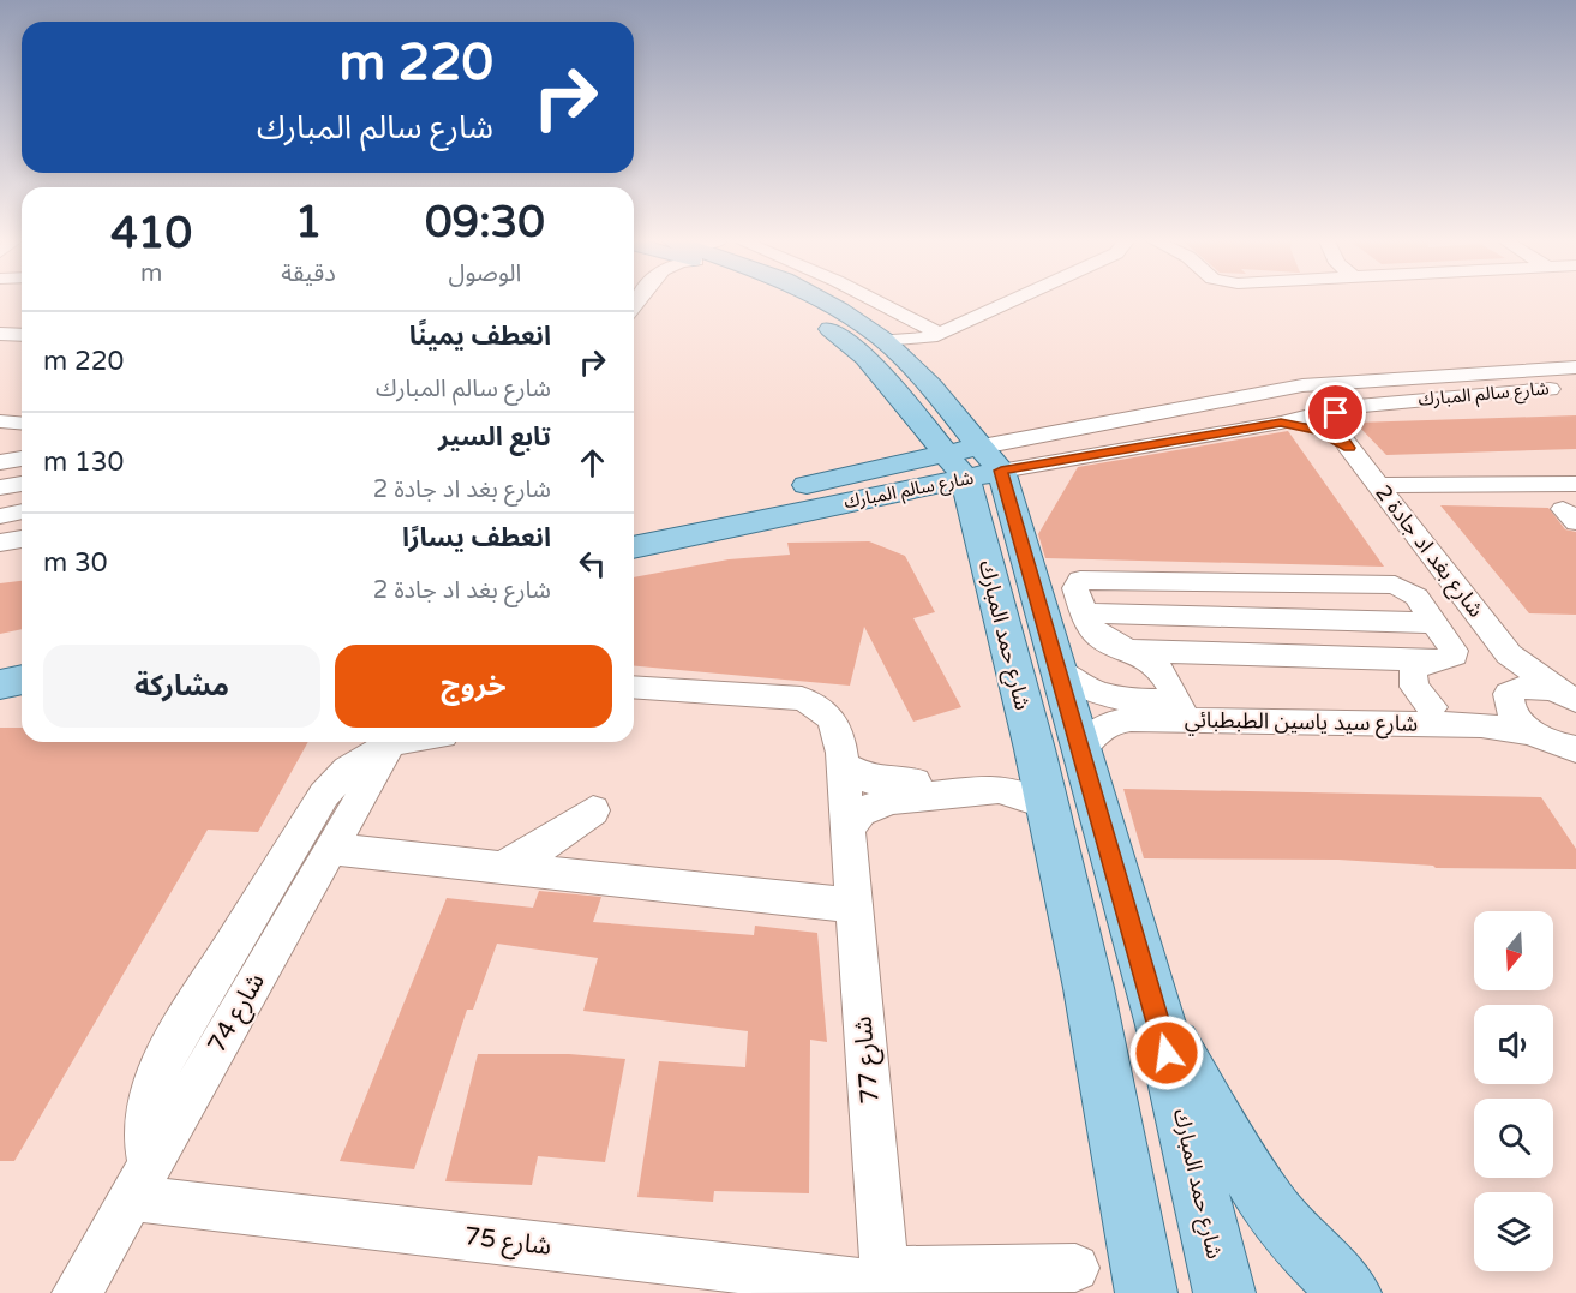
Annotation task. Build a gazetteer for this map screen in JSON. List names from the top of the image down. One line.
{"streets":{"main road":["شارع سالم المبارك","شارع حمد المبارك"],"street":["شارع بغد اد جادة 2","شارع سيد ياسين الطبطبائي","شارع 74","شارع 77","شارع 75"]},"crossings":[["شارع سالم المبارك","شارع بغد اد جادة 2"],["شارع سالم المبارك","شارع حمد المبارك"],["شارع بغد اد جادة 2","شارع سيد ياسين الطبطبائي"],["شارع حمد المبارك","شارع سيد ياسين الطبطبائي"],["شارع 74","شارع 75"],["شارع 77","شارع 75"]],"north":"bottom","page":{"turn":["220 m","شارع سالم المبارك"],"eta":["09:30","الوصول","1","دقيقة","410","m"],"list":[{"name":"انعطف يمينًا","note":"شارع سالم المبارك","value":"220 m"},{"name":"تابع السير","note":"شارع بغد اد جادة 2","value":"130 m"},{"name":"انعطف يسارًا","note":"شارع بغد اد جادة 2","value":"30 m"}],"buttons":["خروج","مشاركة"]}}
